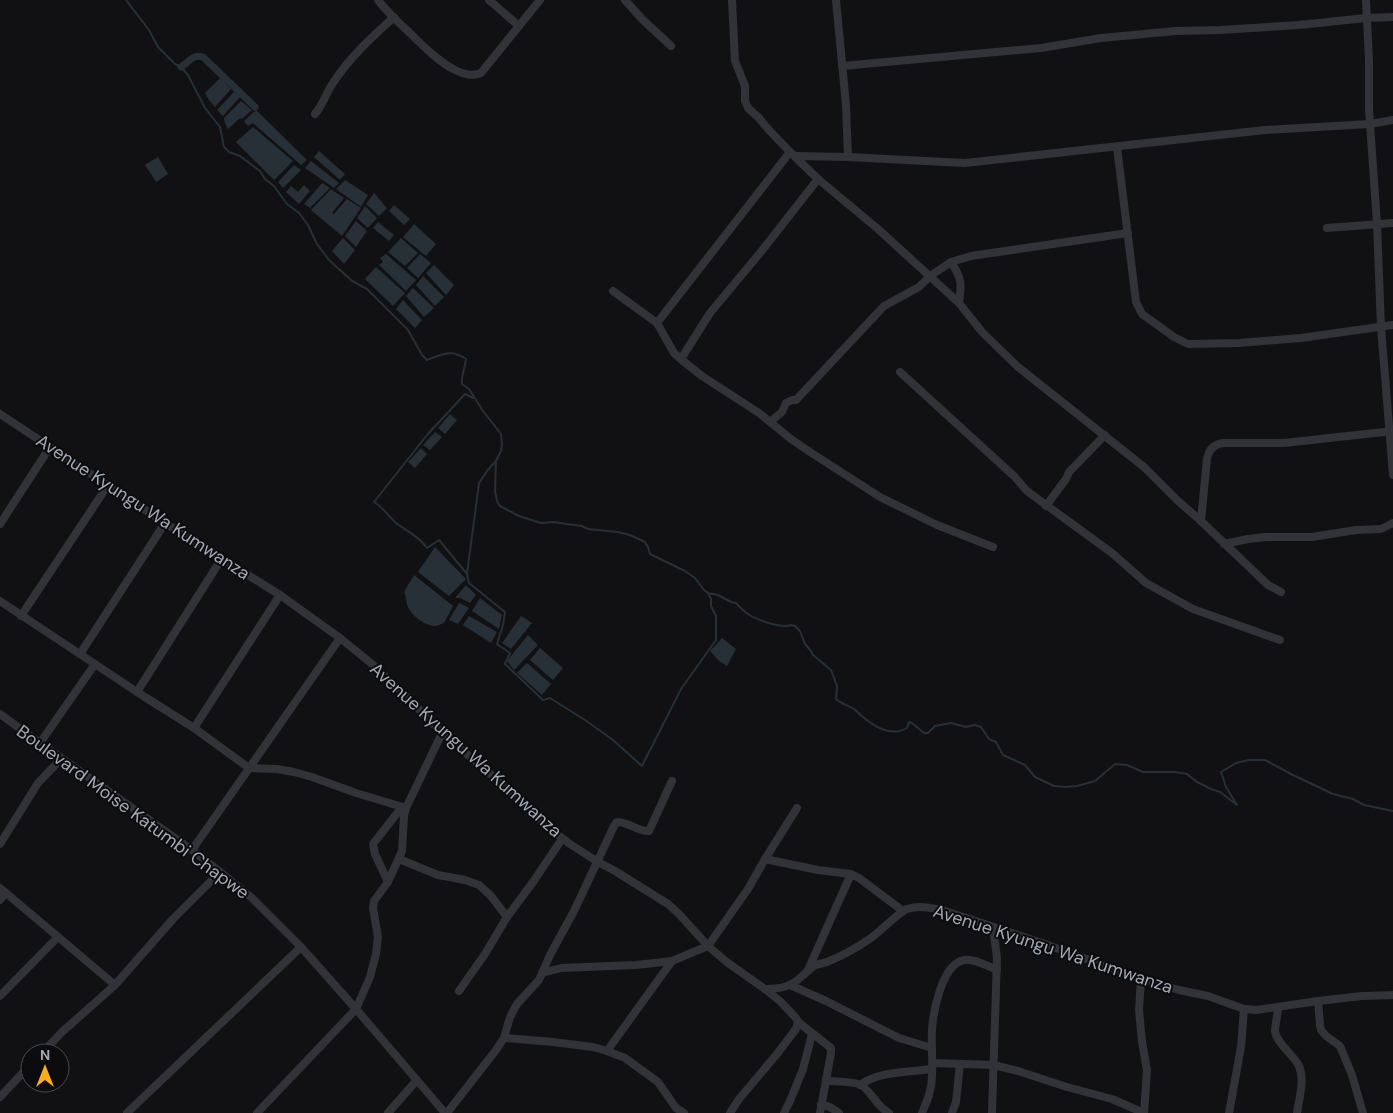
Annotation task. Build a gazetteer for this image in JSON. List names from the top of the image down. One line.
{"streets":{"street":["Avenue Kyungu Wa Kumwanza","Boulevard Moise Katumbi Chapwe"]},"north":"top"}
